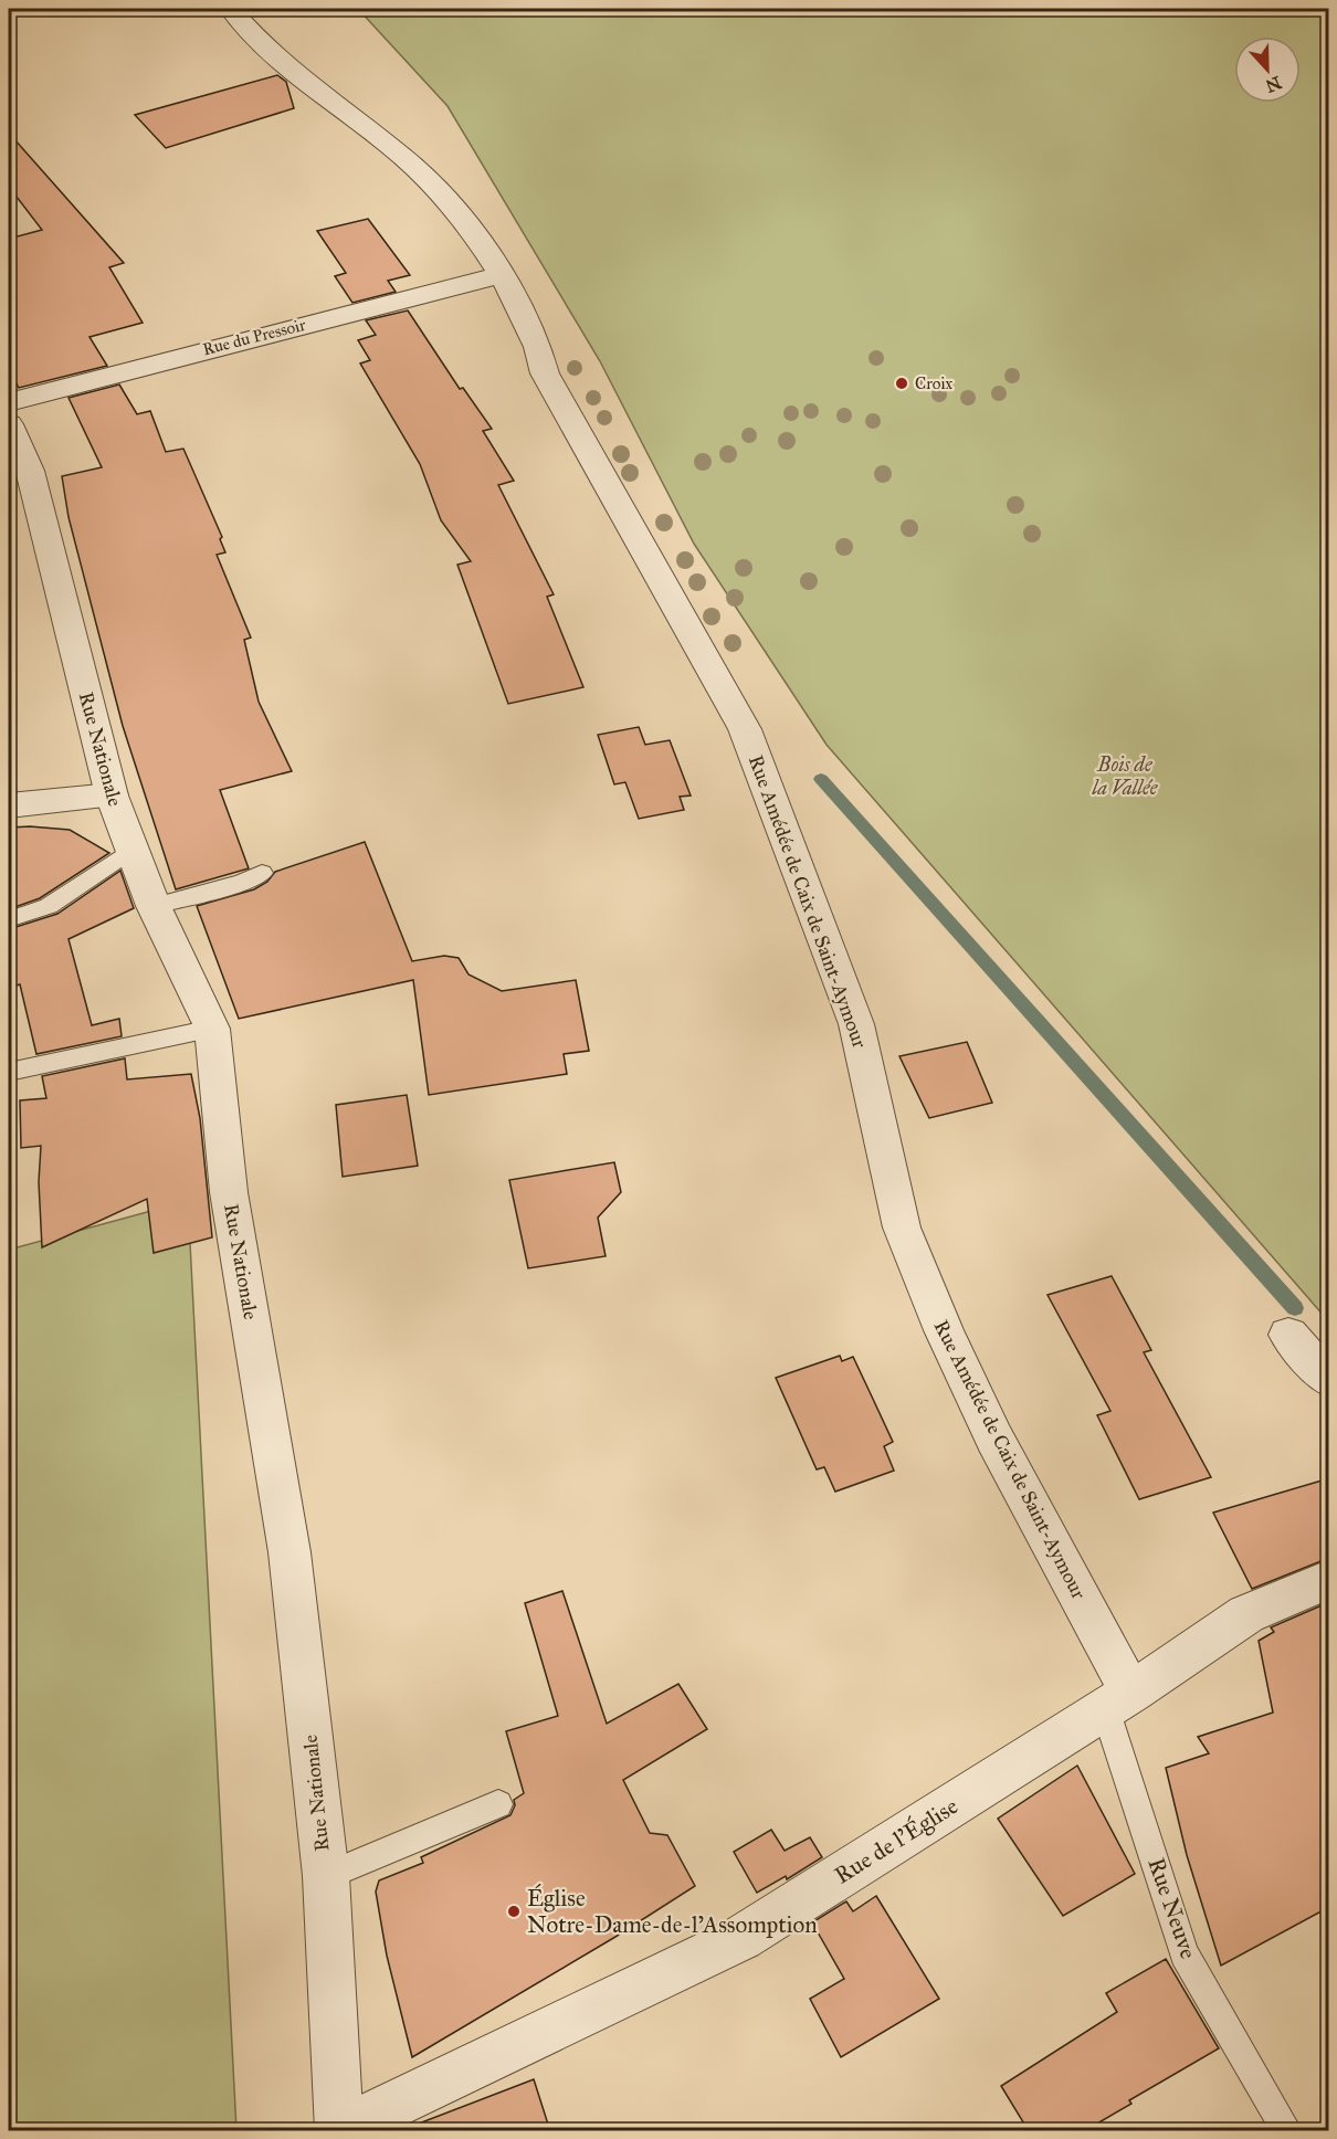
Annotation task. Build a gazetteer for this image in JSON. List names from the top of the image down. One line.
{"streets":{"street":["Rue du Pressoir","Rue Nationale","Rue Amédée de Caix de Saint-Aymour","Rue de l'Église"],"lane":["Rue Neuve"]},"crossings":[["Rue du Pressoir","Rue Amédée de Caix de Saint-Aymour"],["Rue Nationale","Rue de l'Église"],["Rue Amédée de Caix de Saint-Aymour","Rue de l'Église"],["Rue Amédée de Caix de Saint-Aymour","Rue Neuve"],["Rue de l'Église","Rue Neuve"]],"parks":["Bois de la Vallée"],"places":["Croix","Église Notre-Dame-de-l'Assomption"],"north":"bottom"}
